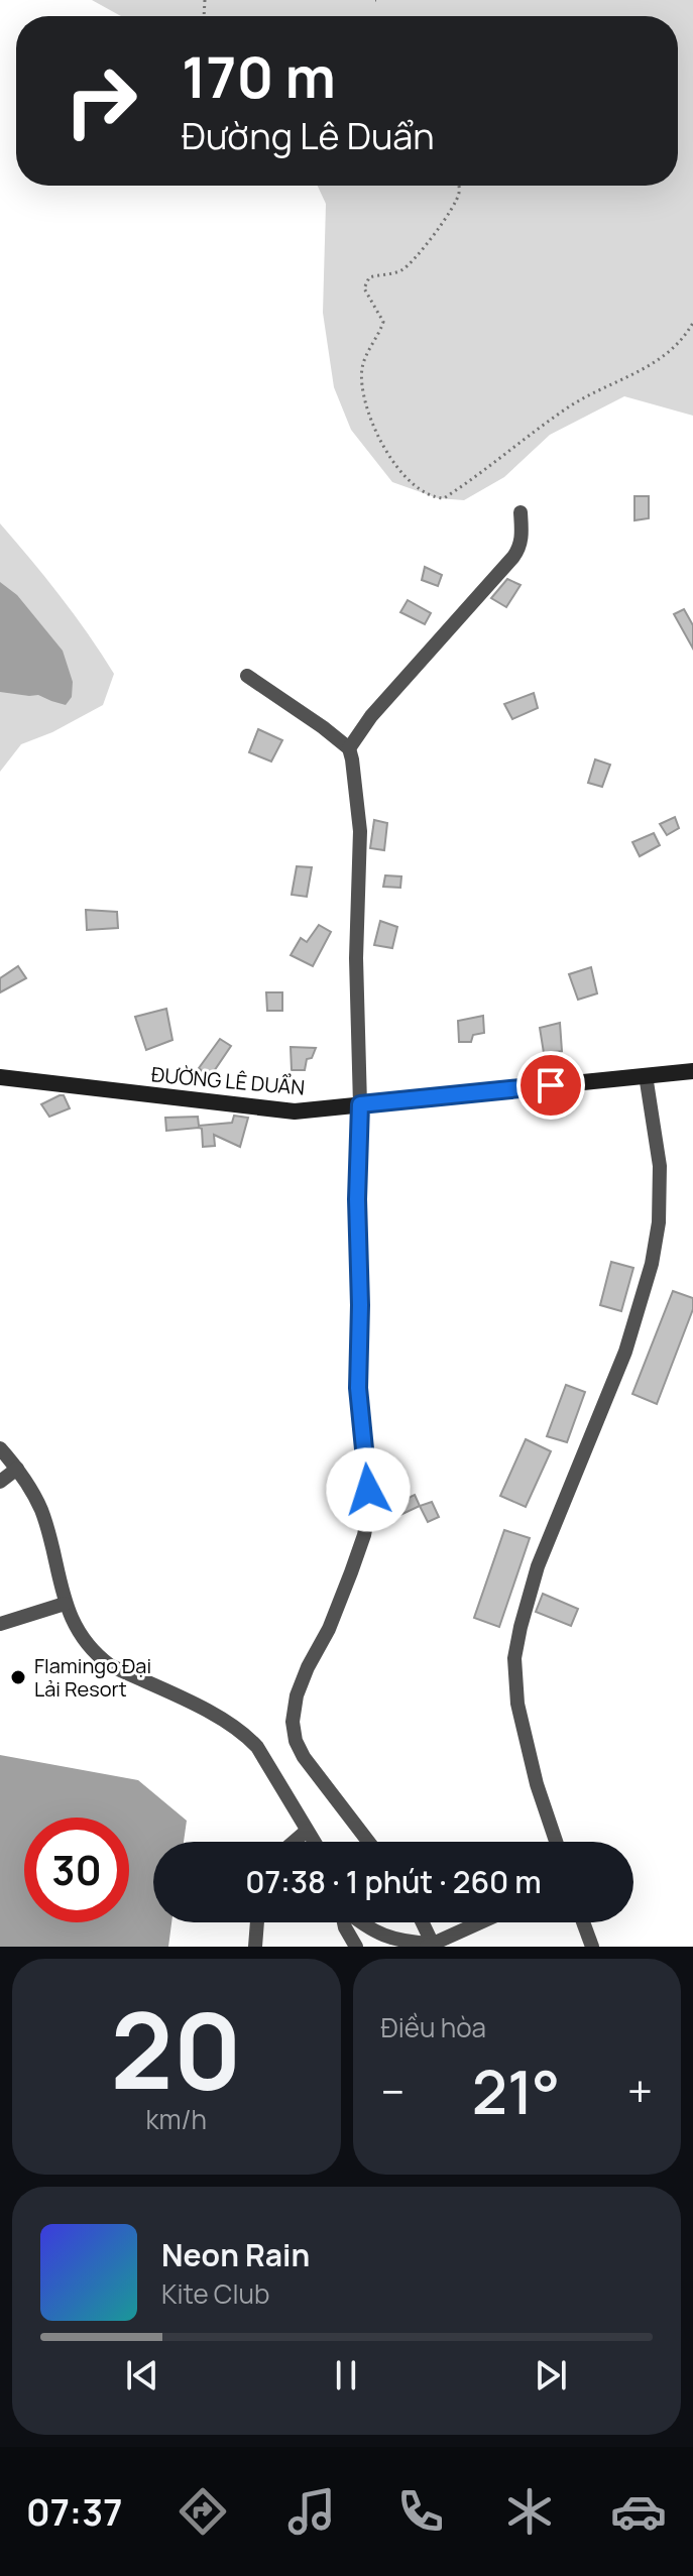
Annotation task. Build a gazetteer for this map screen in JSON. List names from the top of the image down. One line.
{"streets":{"main road":["ĐƯỜNG LÊ DUẨN"]},"places":["Flamingo Đại Lải Resort"],"page":{"turn":["170 m","Đường Lê Duẩn"],"limit":"30","trip":"07:38 · 1 phút · 260 m","tile":[["20","km/h"],"Điều hòa"],"heat":["−","21°","+"],"song":["Neon Rain","Kite Club"],"tabs":"07:37"}}
